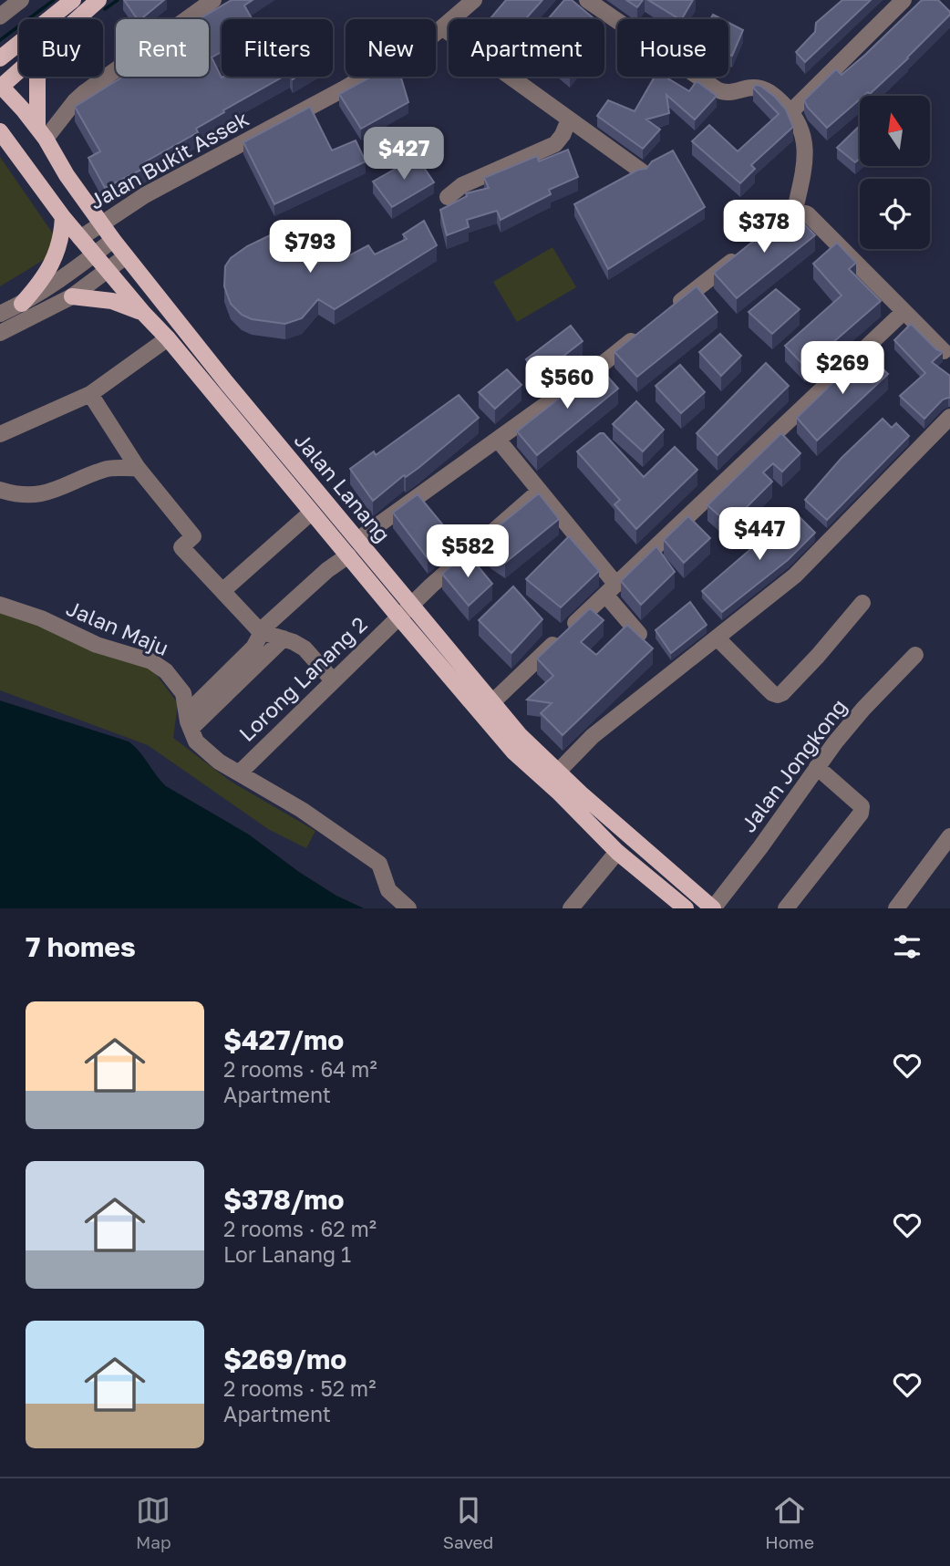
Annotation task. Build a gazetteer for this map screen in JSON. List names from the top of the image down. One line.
{"streets":{"main road":["Jalan Lanang"],"street":["Jalan Bukit Assek","Jalan Maju","Lorong Lanang 2","Jalan Jongkong"]},"crossings":[["Jalan Bukit Assek","Jalan Lanang"],["Jalan Lanang","Lorong Lanang 2"],["Jalan Lanang","Jalan Jongkong"],["Jalan Maju","Lorong Lanang 2"]],"north":"top","page":{"chip":["Buy","Rent","Filters","New","Apartment","House"],"price":["$427","$378","$793","$269","$560","$447","$582"],"heading":"7 homes","list":[{"name":"$427/mo","note":"2 rooms · 64 m² · Apartment"},{"name":"$378/mo","note":"2 rooms · 62 m² · Lor Lanang 1"},{"name":"$269/mo","note":"2 rooms · 52 m² · Apartment"}],"tabs":["Map","Saved","Home"]}}
